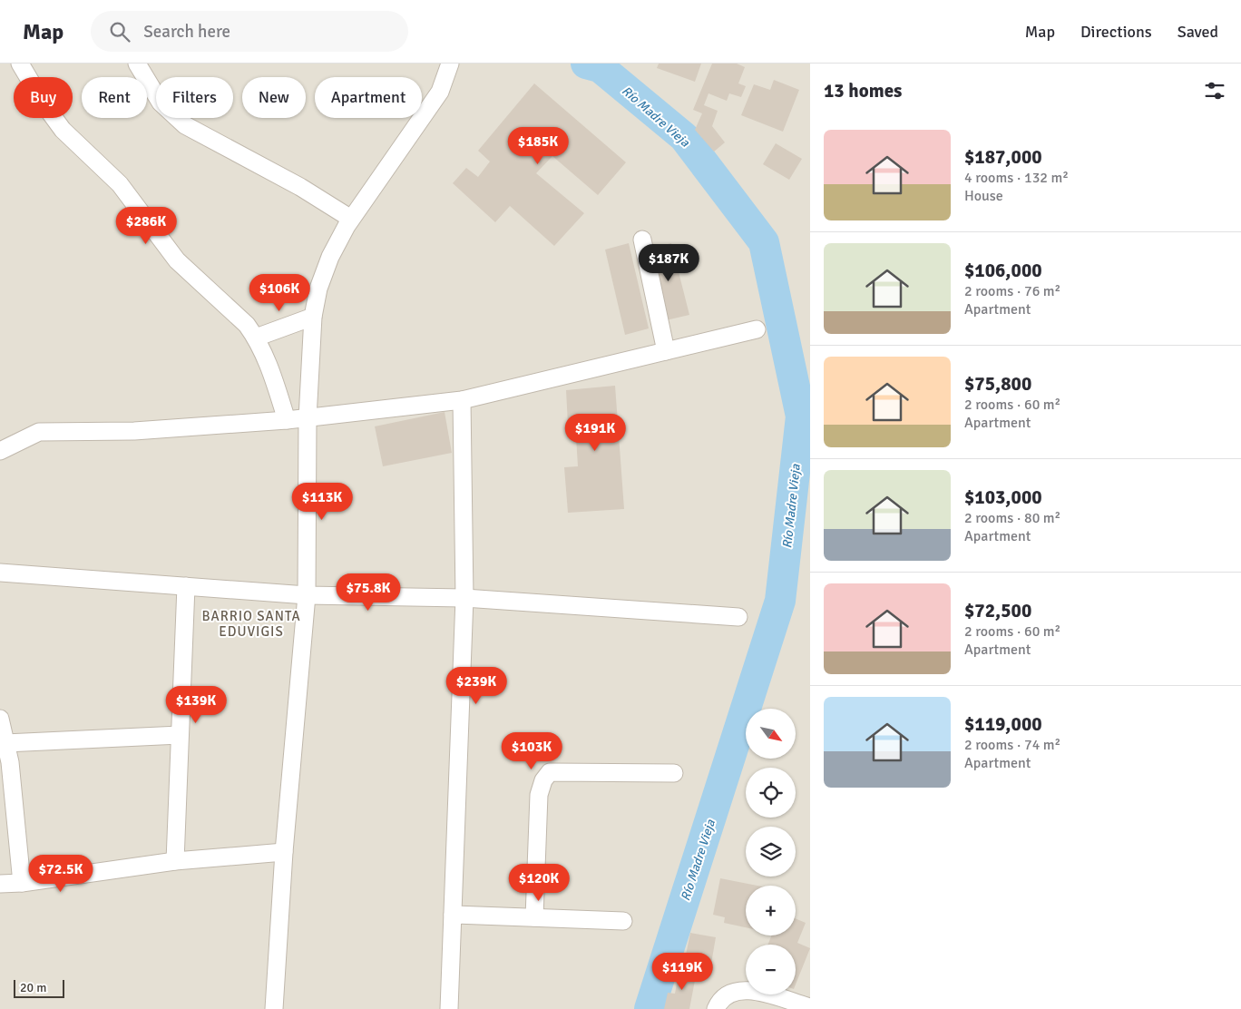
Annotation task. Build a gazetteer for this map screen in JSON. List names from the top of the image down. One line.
{"districts":["BARRIO SANTA EDUVIGIS"],"water":["Río Madre Vieja"],"scale_bar":"20 m","north":"bottom right","page":{"header":"Map","search":"Search here","nav":["Map","Directions","Saved"],"heading":"13 homes","chip":["Buy","Rent","Filters","New","Apartment"],"list":[{"name":"$187,000","note":"4 rooms · 132 m² · House"},{"name":"$106,000","note":"2 rooms · 76 m² · Apartment"},{"name":"$75,800","note":"2 rooms · 60 m² · Apartment"},{"name":"$103,000","note":"2 rooms · 80 m² · Apartment"},{"name":"$72,500","note":"2 rooms · 60 m² · Apartment"},{"name":"$119,000","note":"2 rooms · 74 m² · Apartment"}],"price":["$185K","$286K","$187K","$106K","$191K","$113K","$75.8K","$239K","$139K","$103K","$72.5K","$120K","$119K"],"map_buttons":["+","−"],"scale":"20 m"}}
